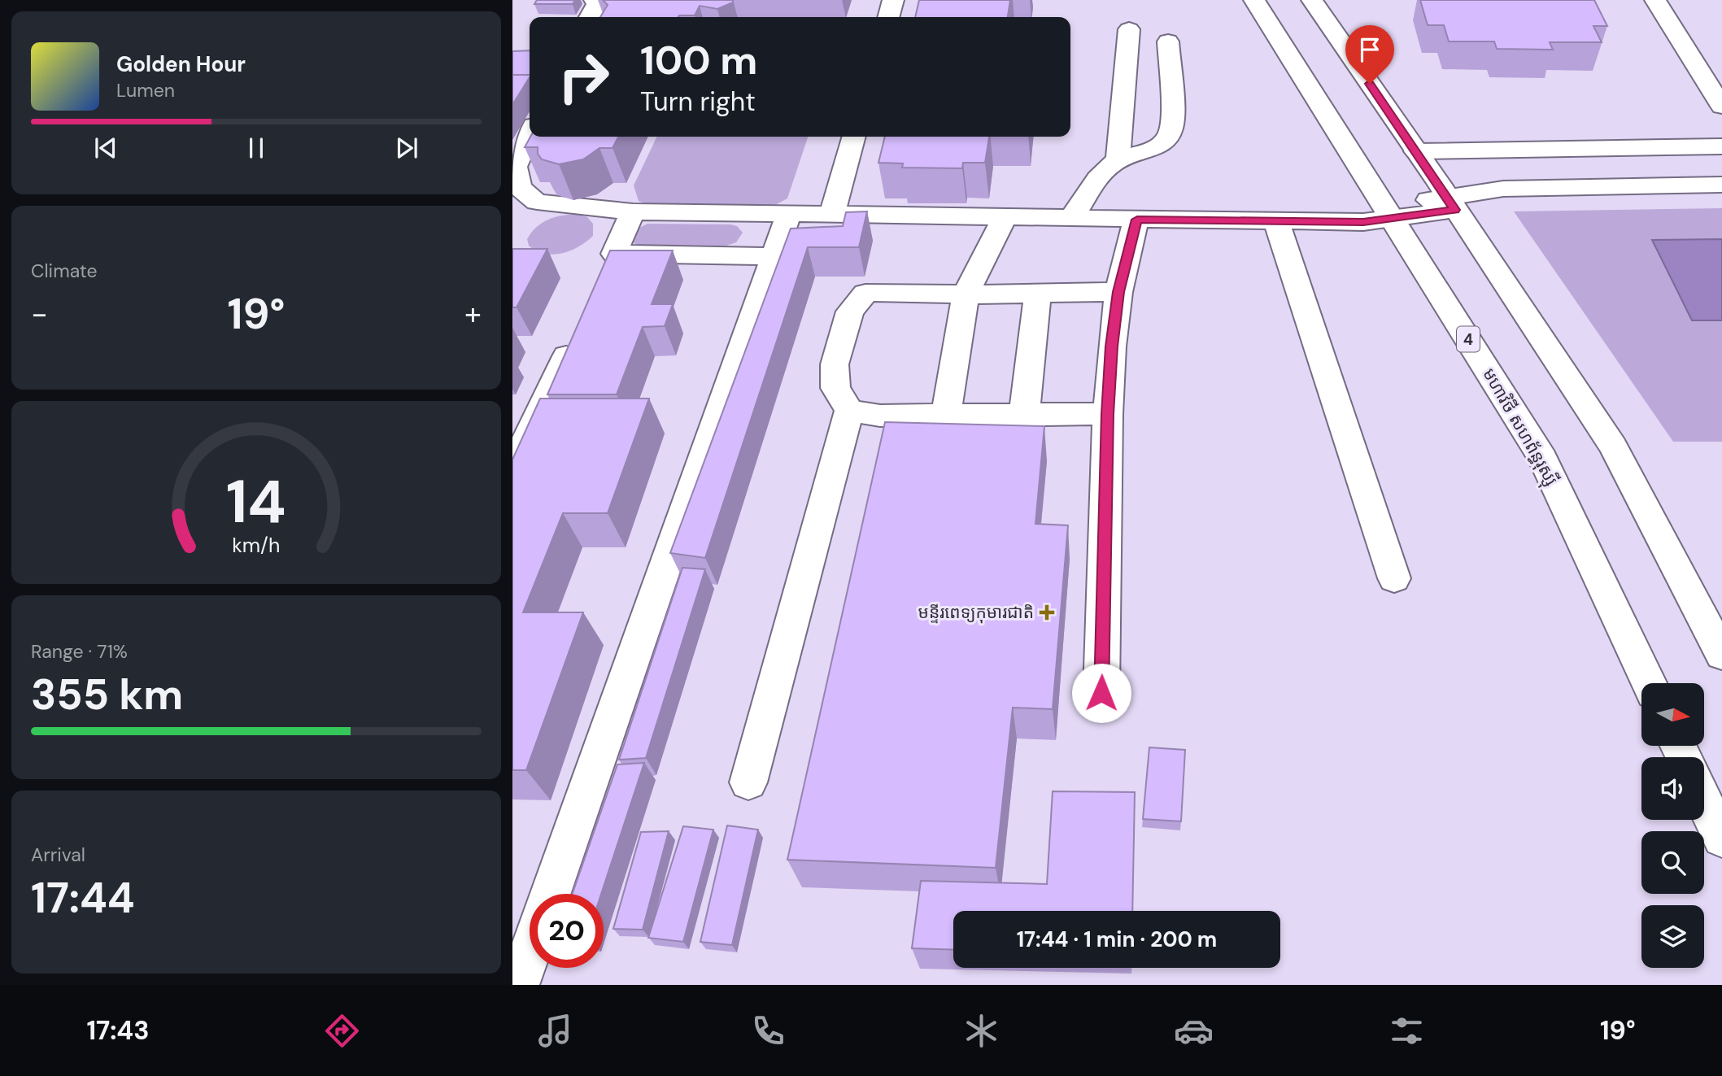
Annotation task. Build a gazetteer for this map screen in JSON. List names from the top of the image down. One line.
{"streets":{"main road":["4","មហាវិថី សហព័ន្ធរុស្ស៊ី"]},"places":{"health":["មន្ទីរពេទ្យកុមារជាតិ"]},"north":"right","page":{"turn":["100 m","Turn right"],"song":["Golden Hour","Lumen"],"tile":["Climate",["Range · 71%","355 km"],["Arrival","17:44"]],"heat":["−","19°","+"],"limit":"20","trip":"17:44 · 1 min · 200 m","tabs":["17:43","19°"],"gauge":["14","km/h"]}}
